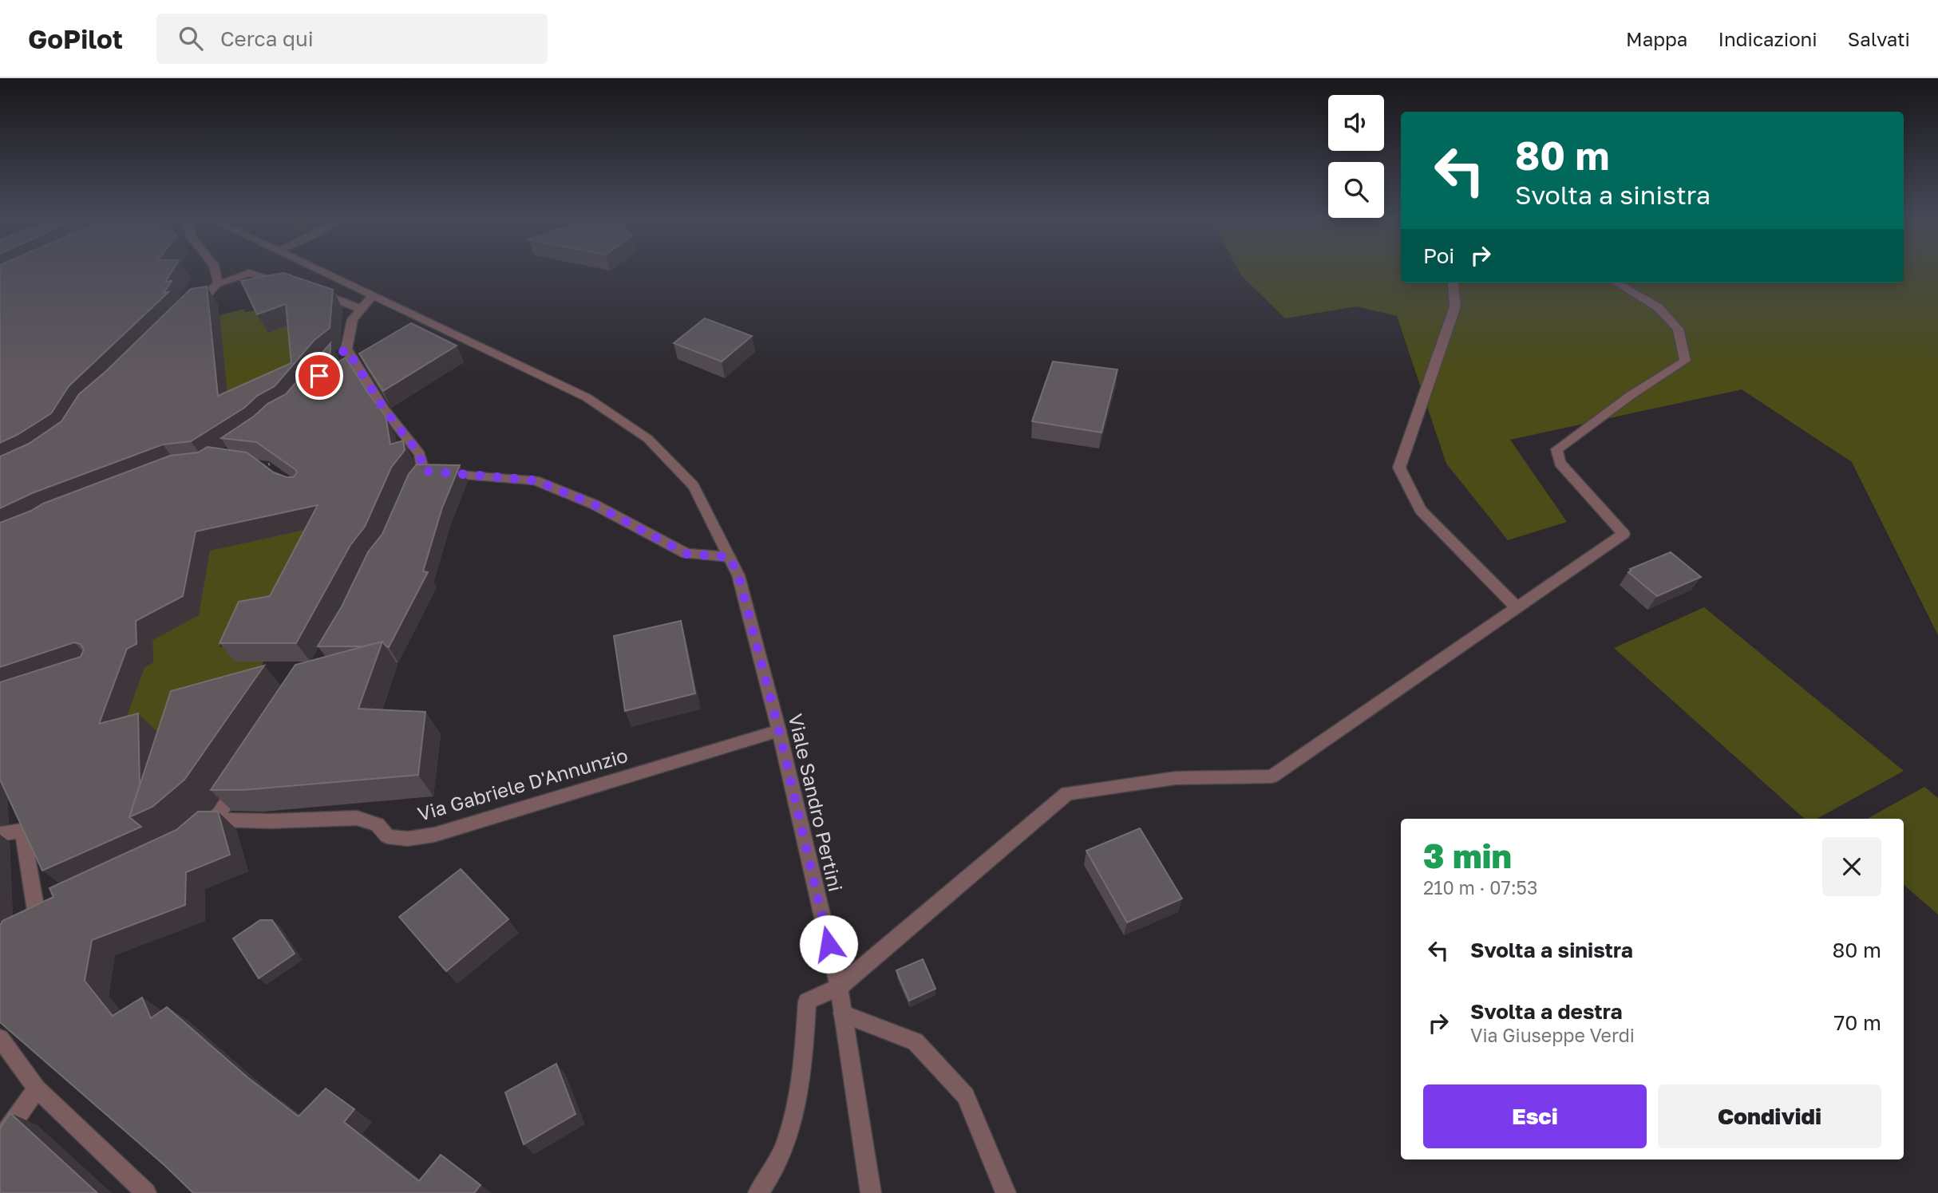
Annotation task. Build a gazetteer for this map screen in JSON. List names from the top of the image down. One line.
{"streets":{"street":["Via Gabriele D'Annunzio","Viale Sandro Pertini"]},"crossings":[["Via Gabriele D'Annunzio","Viale Sandro Pertini"]],"page":{"header":"GoPilot","search":"Cerca qui","nav":["Mappa","Indicazioni","Salvati"],"turn":["80 m","Svolta a sinistra"],"then":"Poi","heading":["3 min","210 m · 07:53"],"list":[{"name":"Svolta a sinistra","value":"80 m"},{"name":"Svolta a destra","note":"Via Giuseppe Verdi","value":"70 m"}],"buttons":["Esci","Condividi"]}}
